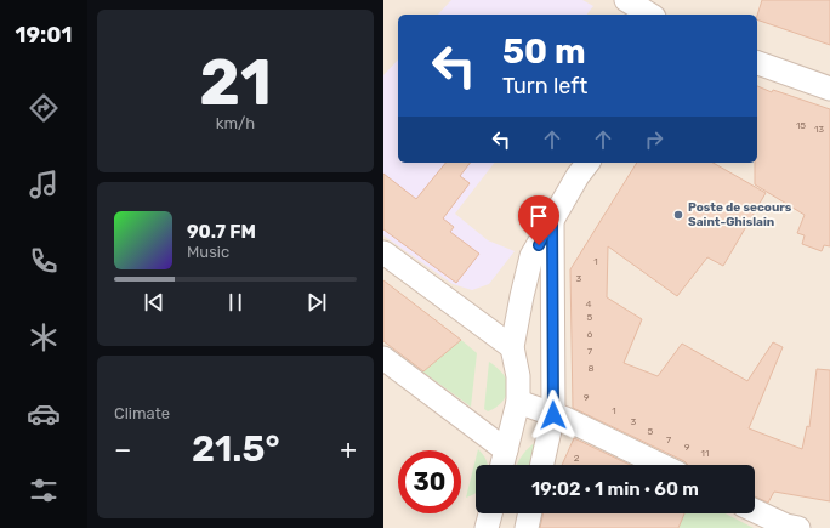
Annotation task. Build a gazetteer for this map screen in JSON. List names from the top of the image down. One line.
{"places":["Poste de secours Saint-Ghislain"],"house_numbers":["15","13","1","3","4","5","6","7","8","9","1","3","5","7","9","11","2"],"page":{"tabs":"19:01","tile":[["21","km/h"],"Climate"],"turn":["50 m","Turn left"],"song":["90.7 FM","Music"],"heat":["−","21.5°","+"],"limit":"30","trip":"19:02 · 1 min · 60 m"}}
